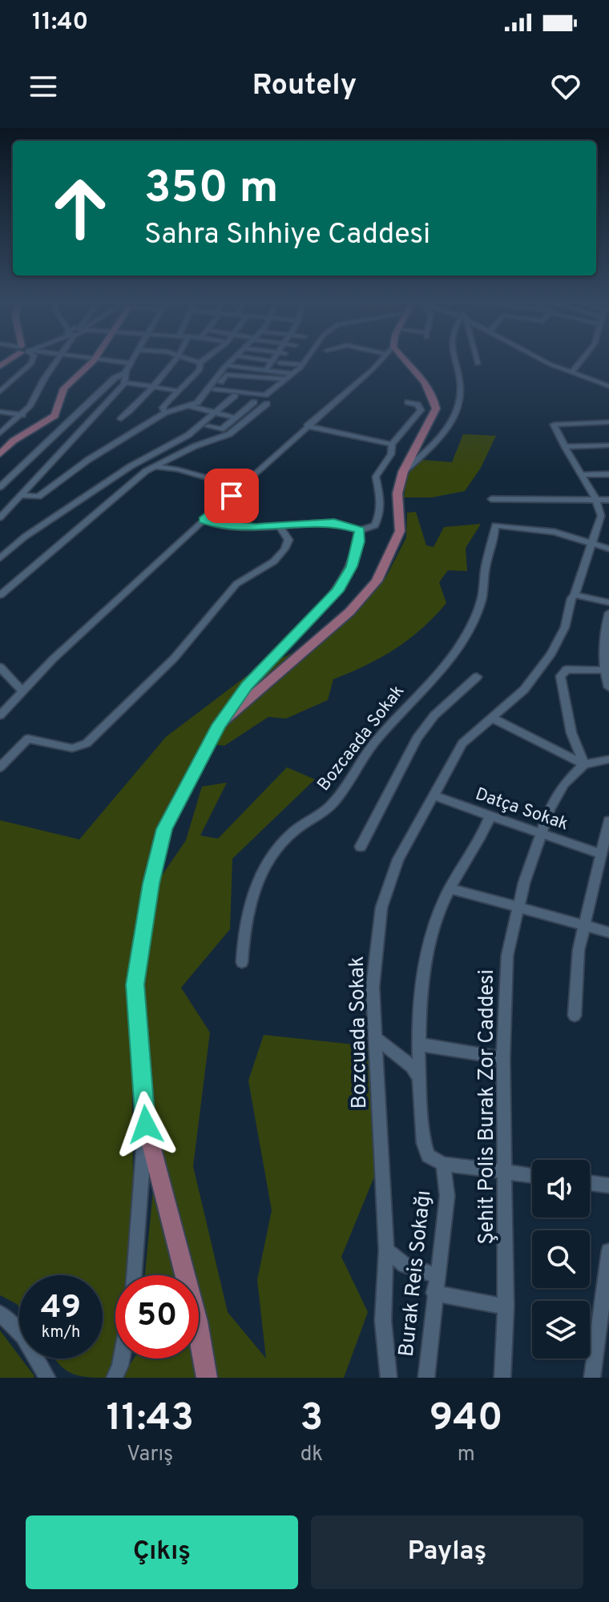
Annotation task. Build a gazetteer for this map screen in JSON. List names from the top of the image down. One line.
{"streets":{"street":["Bozcaada Sokak","Datça Sokak","Bozcuada Sokak","Şehit Polis Burak Zor Caddesi","Burak Reis Sokağı"]},"crossings":[["Bozcaada Sokak","Bozcuada Sokak"],["Datça Sokak","Bozcuada Sokak"],["Datça Sokak","Şehit Polis Burak Zor Caddesi"]],"page":{"status":"11:40","header":"Routely","turn":["350 m","Sahra Sıhhiye Caddesi"],"speed":"49 km/h","limit":"50","eta":["11:43","Varış","3","dk","940","m"],"buttons":["Çıkış","Paylaş"]}}
